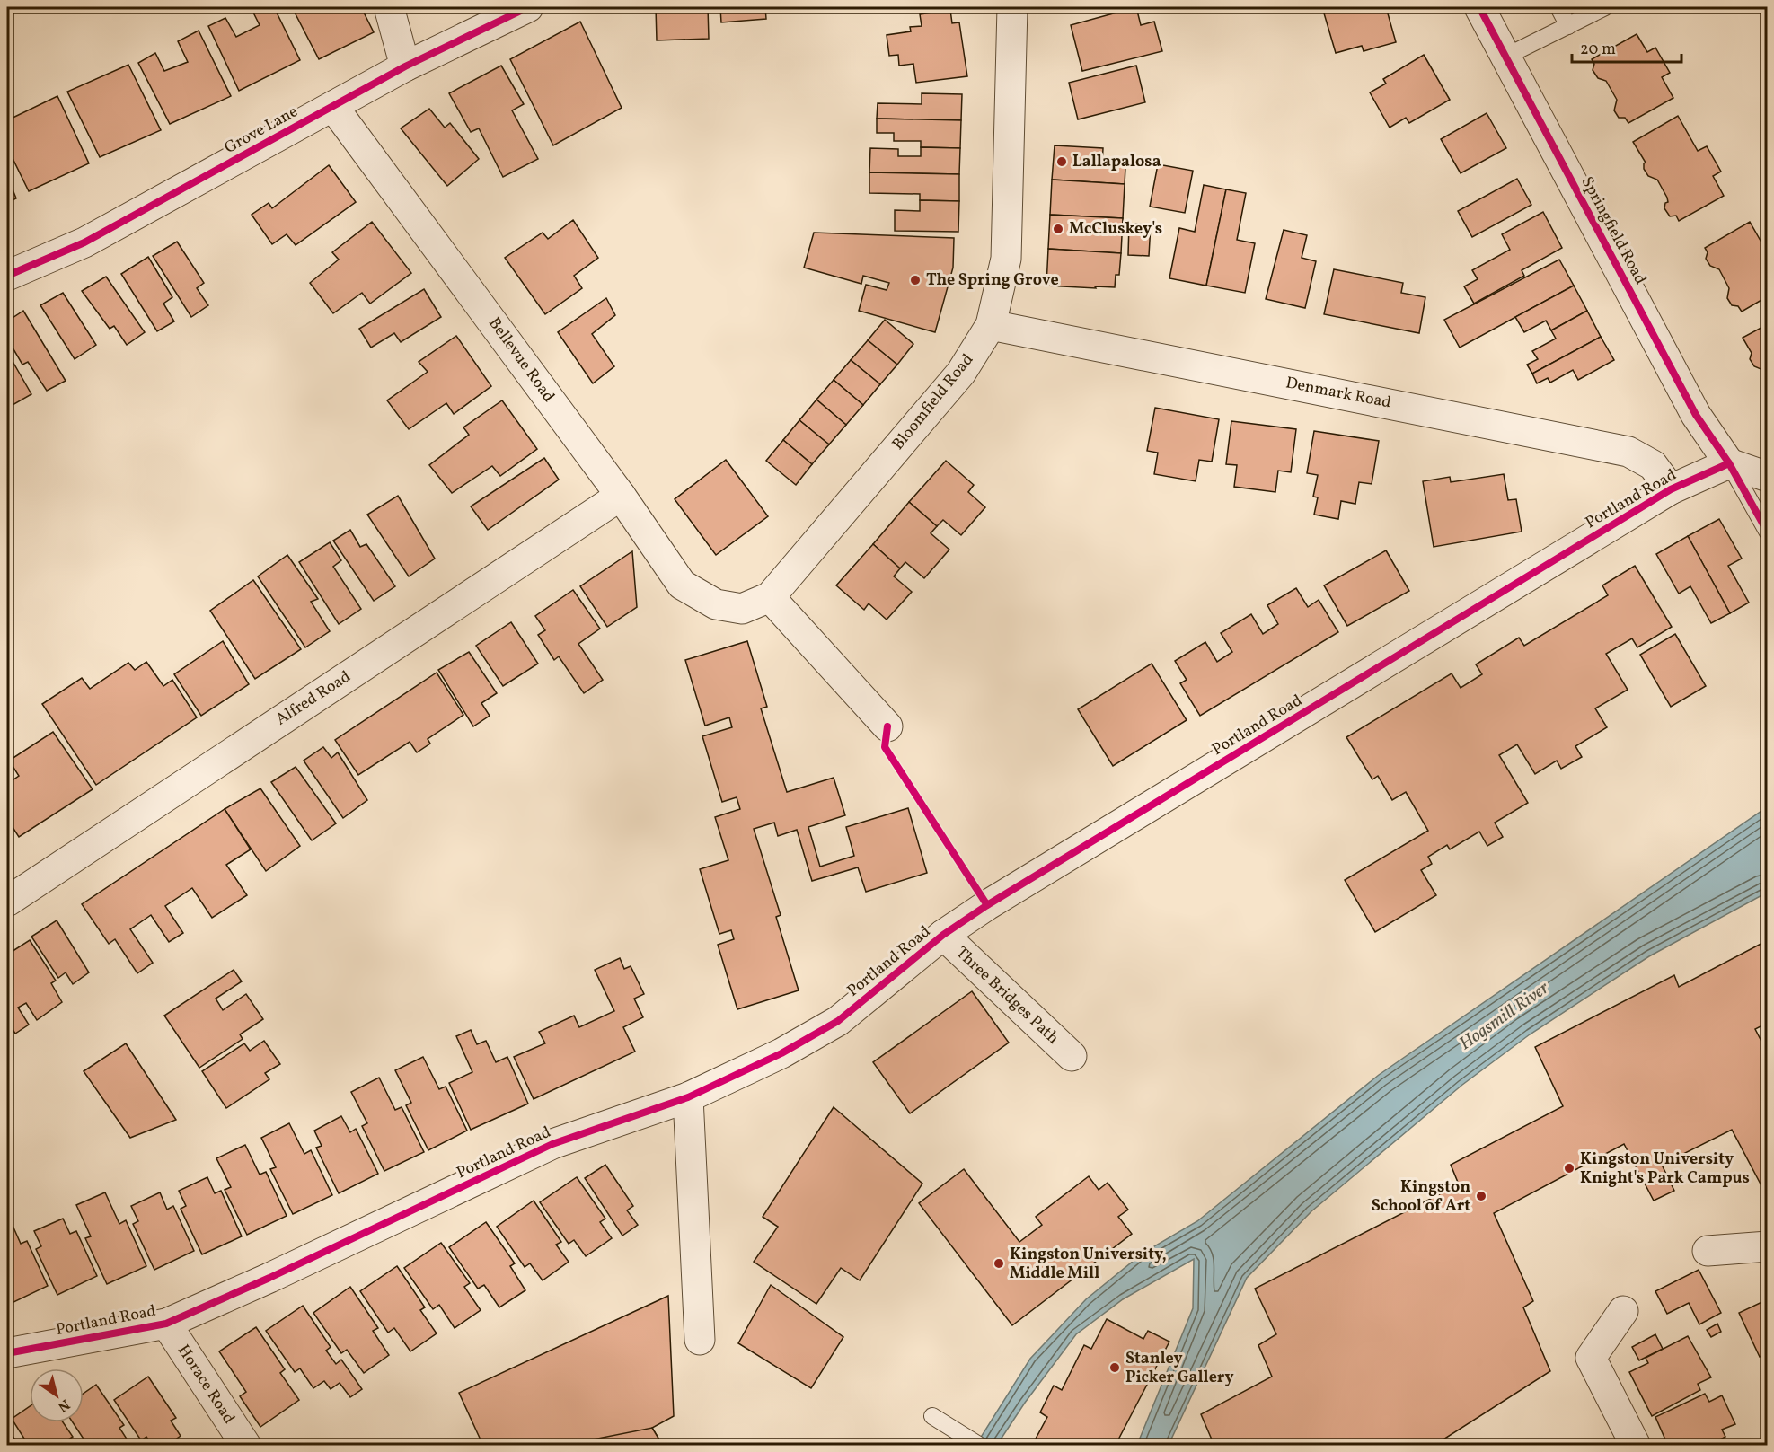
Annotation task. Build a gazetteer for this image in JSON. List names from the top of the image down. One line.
{"streets":{"street":["Grove Lane","Springfield Road","Bellevue Road","Denmark Road","Bloomfield Road","Portland Road","Alfred Road","Three Bridges Path","Horace Road"]},"crossings":[["Grove Lane","Bellevue Road"],["Springfield Road","Portland Road"],["Bellevue Road","Bloomfield Road"],["Bellevue Road","Alfred Road"],["Denmark Road","Bloomfield Road"],["Denmark Road","Portland Road"],["Portland Road","Three Bridges Path"],["Portland Road","Horace Road"]],"water":["Hogsmill River"],"places":["Lallapalosa","McCluskey's","The Spring Grove","Kingston University Knight's Park Campus","Kingston School of Art","Kingston University, Middle Mill","Stanley Picker Gallery"],"scale_bar":"20 m","north":"bottom right"}
